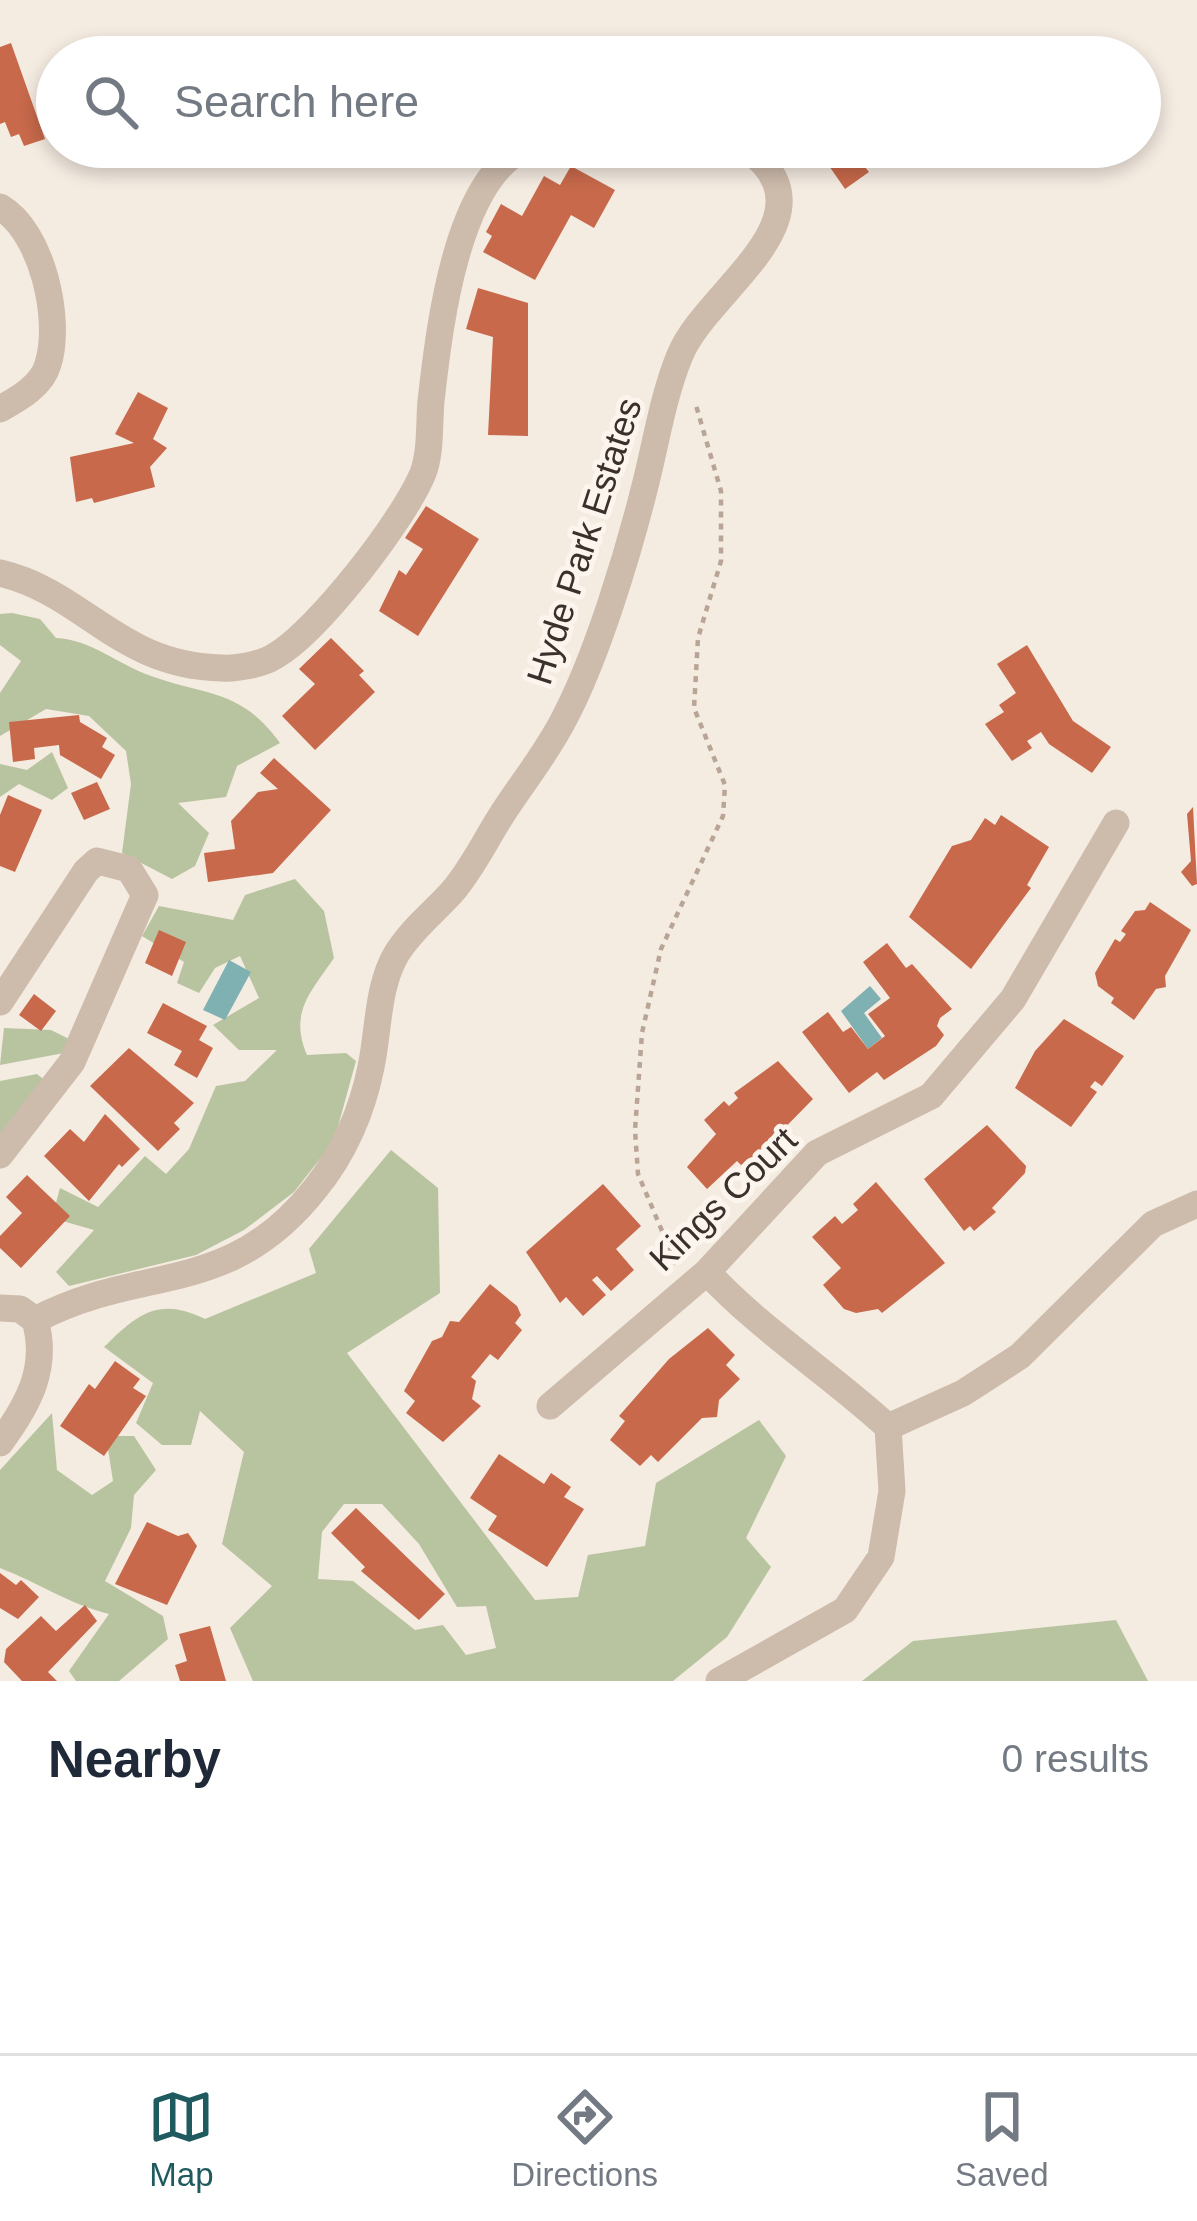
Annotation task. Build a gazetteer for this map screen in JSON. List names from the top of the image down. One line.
{"streets":{"street":["Hyde Park Estates","Kings Court"]},"page":{"search":"Search here","heading":["Nearby","0 results"],"nav":["Map","Directions","Saved"]}}
